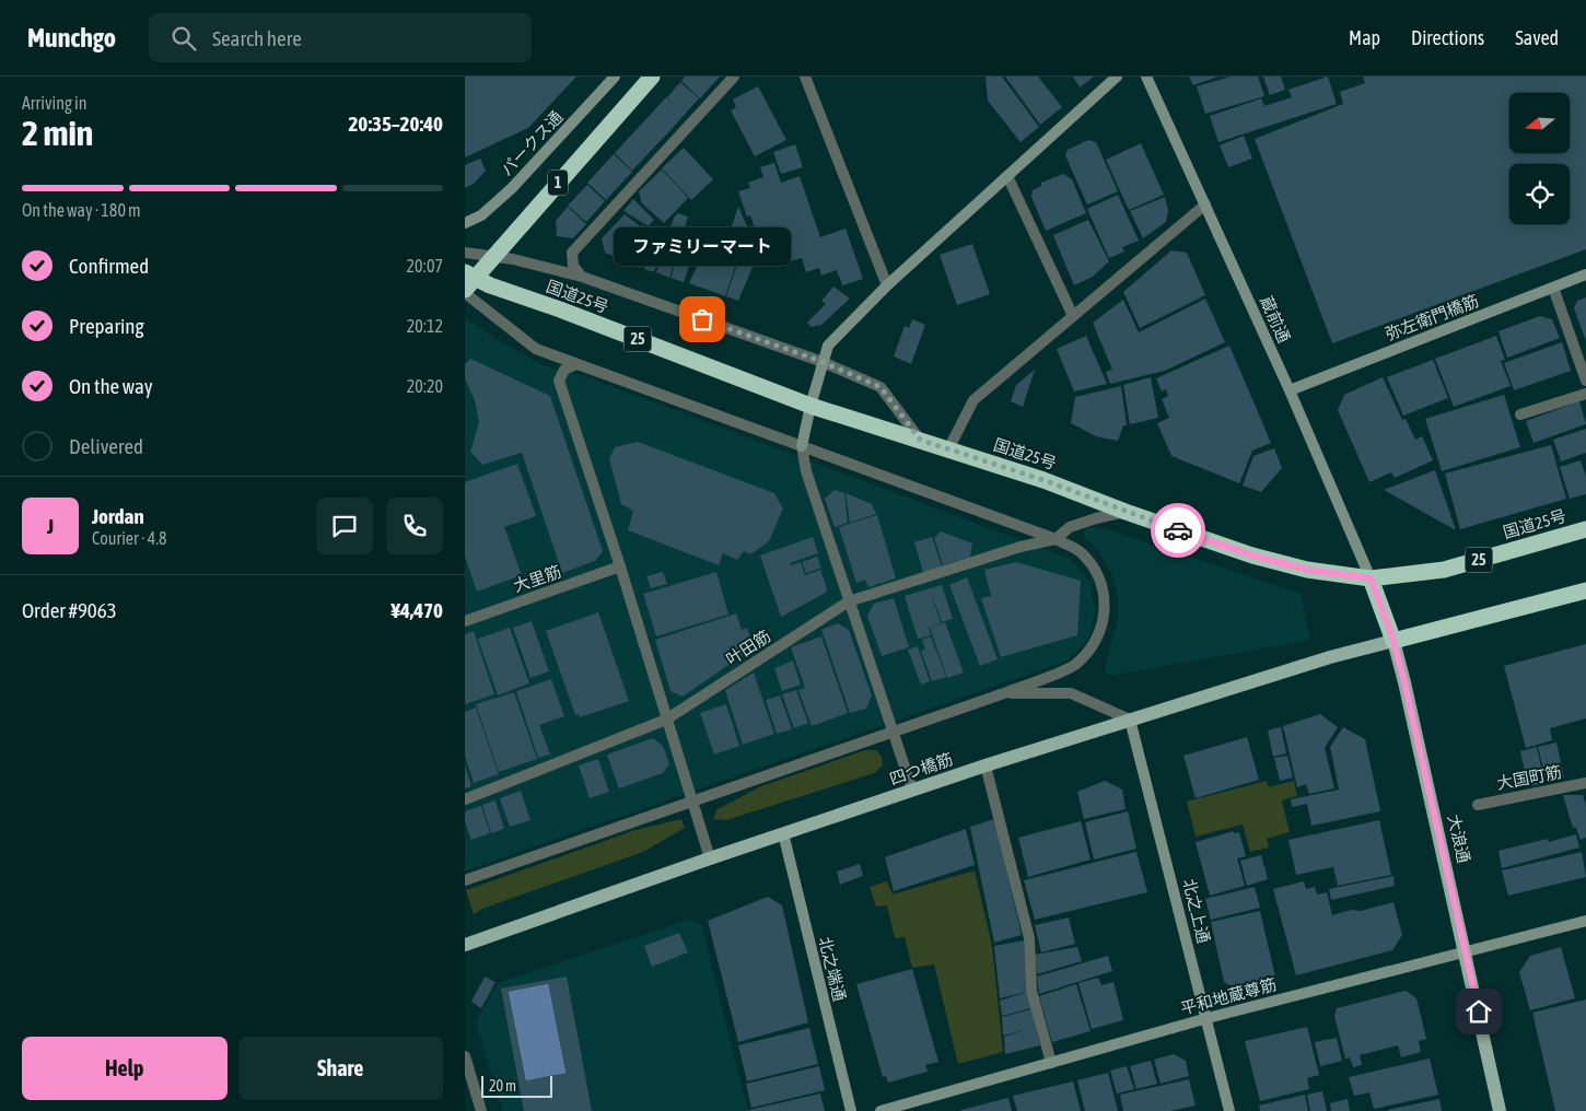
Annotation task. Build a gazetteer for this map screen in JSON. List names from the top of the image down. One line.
{"streets":{"highway":["1","国道25号","25","大浪通"],"main road":["四つ橋筋"],"street":["パークス通","弥左衛門橋筋","蔵前通","大里筋","叶田筋","大国町筋","北之上通","北之端通","平和地蔵尊筋"]},"crossings":[["国道25号","蔵前通"],["国道25号","大浪通"],["弥左衛門橋筋","蔵前通"],["蔵前通","大浪通"],["四つ橋筋","大浪通"],["四つ橋筋","北之上通"],["四つ橋筋","北之端通"],["大浪通","平和地蔵尊筋"],["北之上通","平和地蔵尊筋"]],"places":["ファミリーマート"],"scale_bar":"20 m","north":"left","page":{"header":"Munchgo","search":"Search here","nav":["Map","Directions","Saved"],"heading":["2 min","Arriving in","20:35–20:40"],"panel":["Jordan","Courier · 4.8","Order #9063","¥4,470"],"bar":"On the way · 180 m","bubble":"ファミリーマート","list":[["Confirmed","20:07"],["Preparing","20:12"],["On the way","20:20"],"Delivered"],"round":"J","buttons":["Help","Share"],"scale":"20 m"}}
